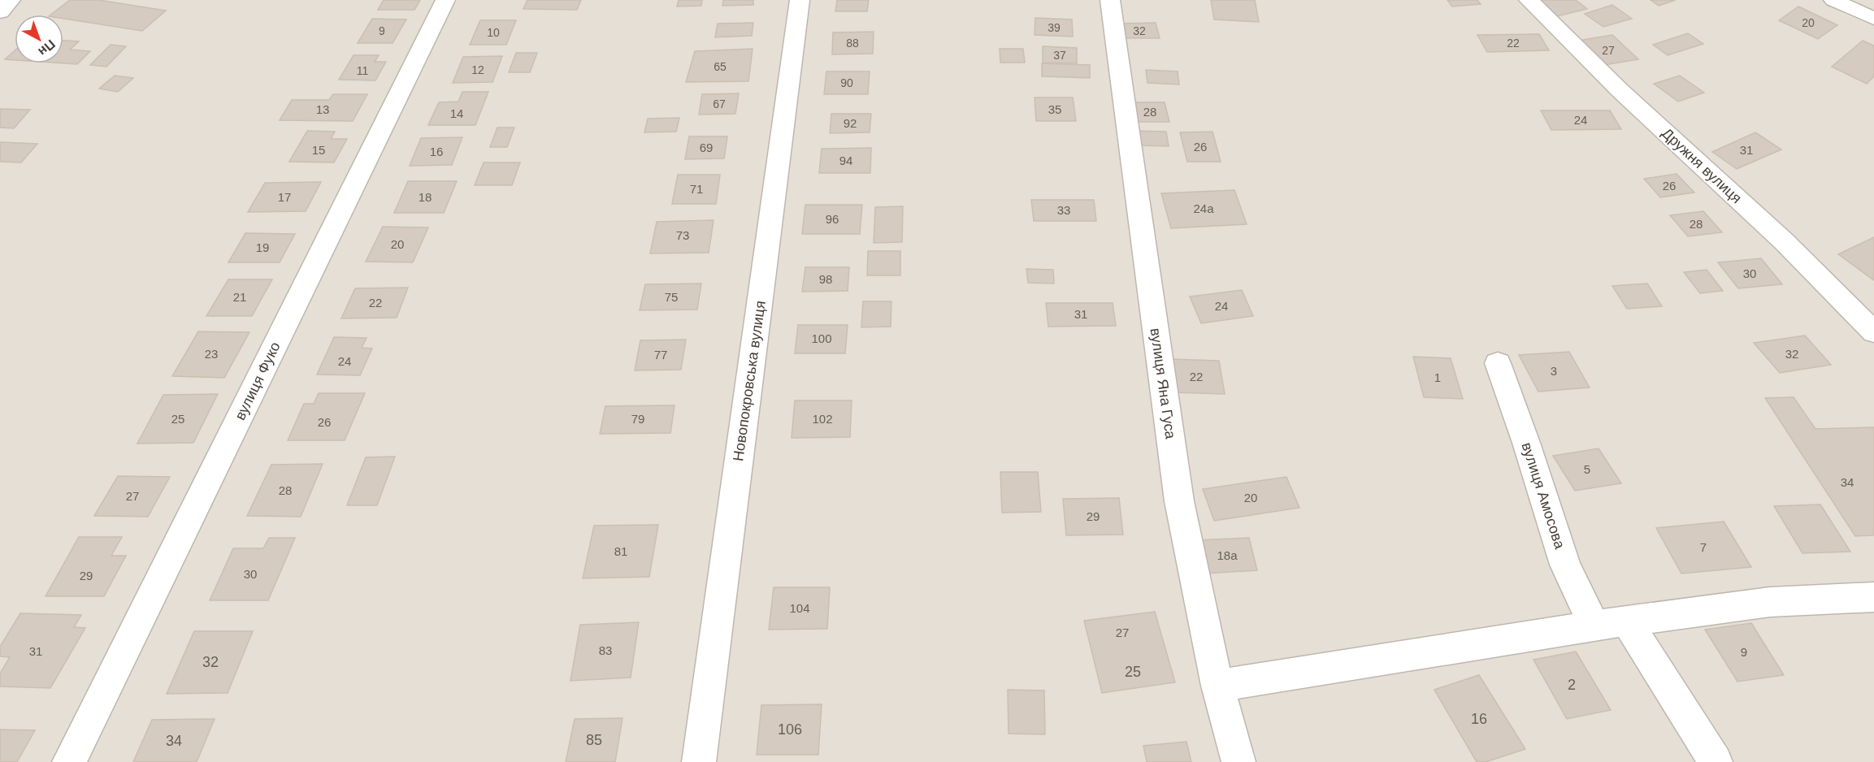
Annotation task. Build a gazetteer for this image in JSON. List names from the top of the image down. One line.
{"streets":{"street":["Дружня вулиця","вулиця Фуко","Новопокровська вулиця","вулиця Яна Гуса","вулиця Амосова"]},"house_numbers":["20","39","9","32","10","88","22","27","37","65","12","11","90","67","13","35","28","14","24","92","26","69","15","31","16","94","26","71","17","18","24а","33","96","28","73","20","19","30","98","21","75","22","24","31","100","23","32","77","24","3","22","1","25","79","102","26","5","34","28","27","20","29","7","81","18а","30","29","104","27","83","31","9","32","25","2","16","106","85","34"],"north":"bottom right"}
